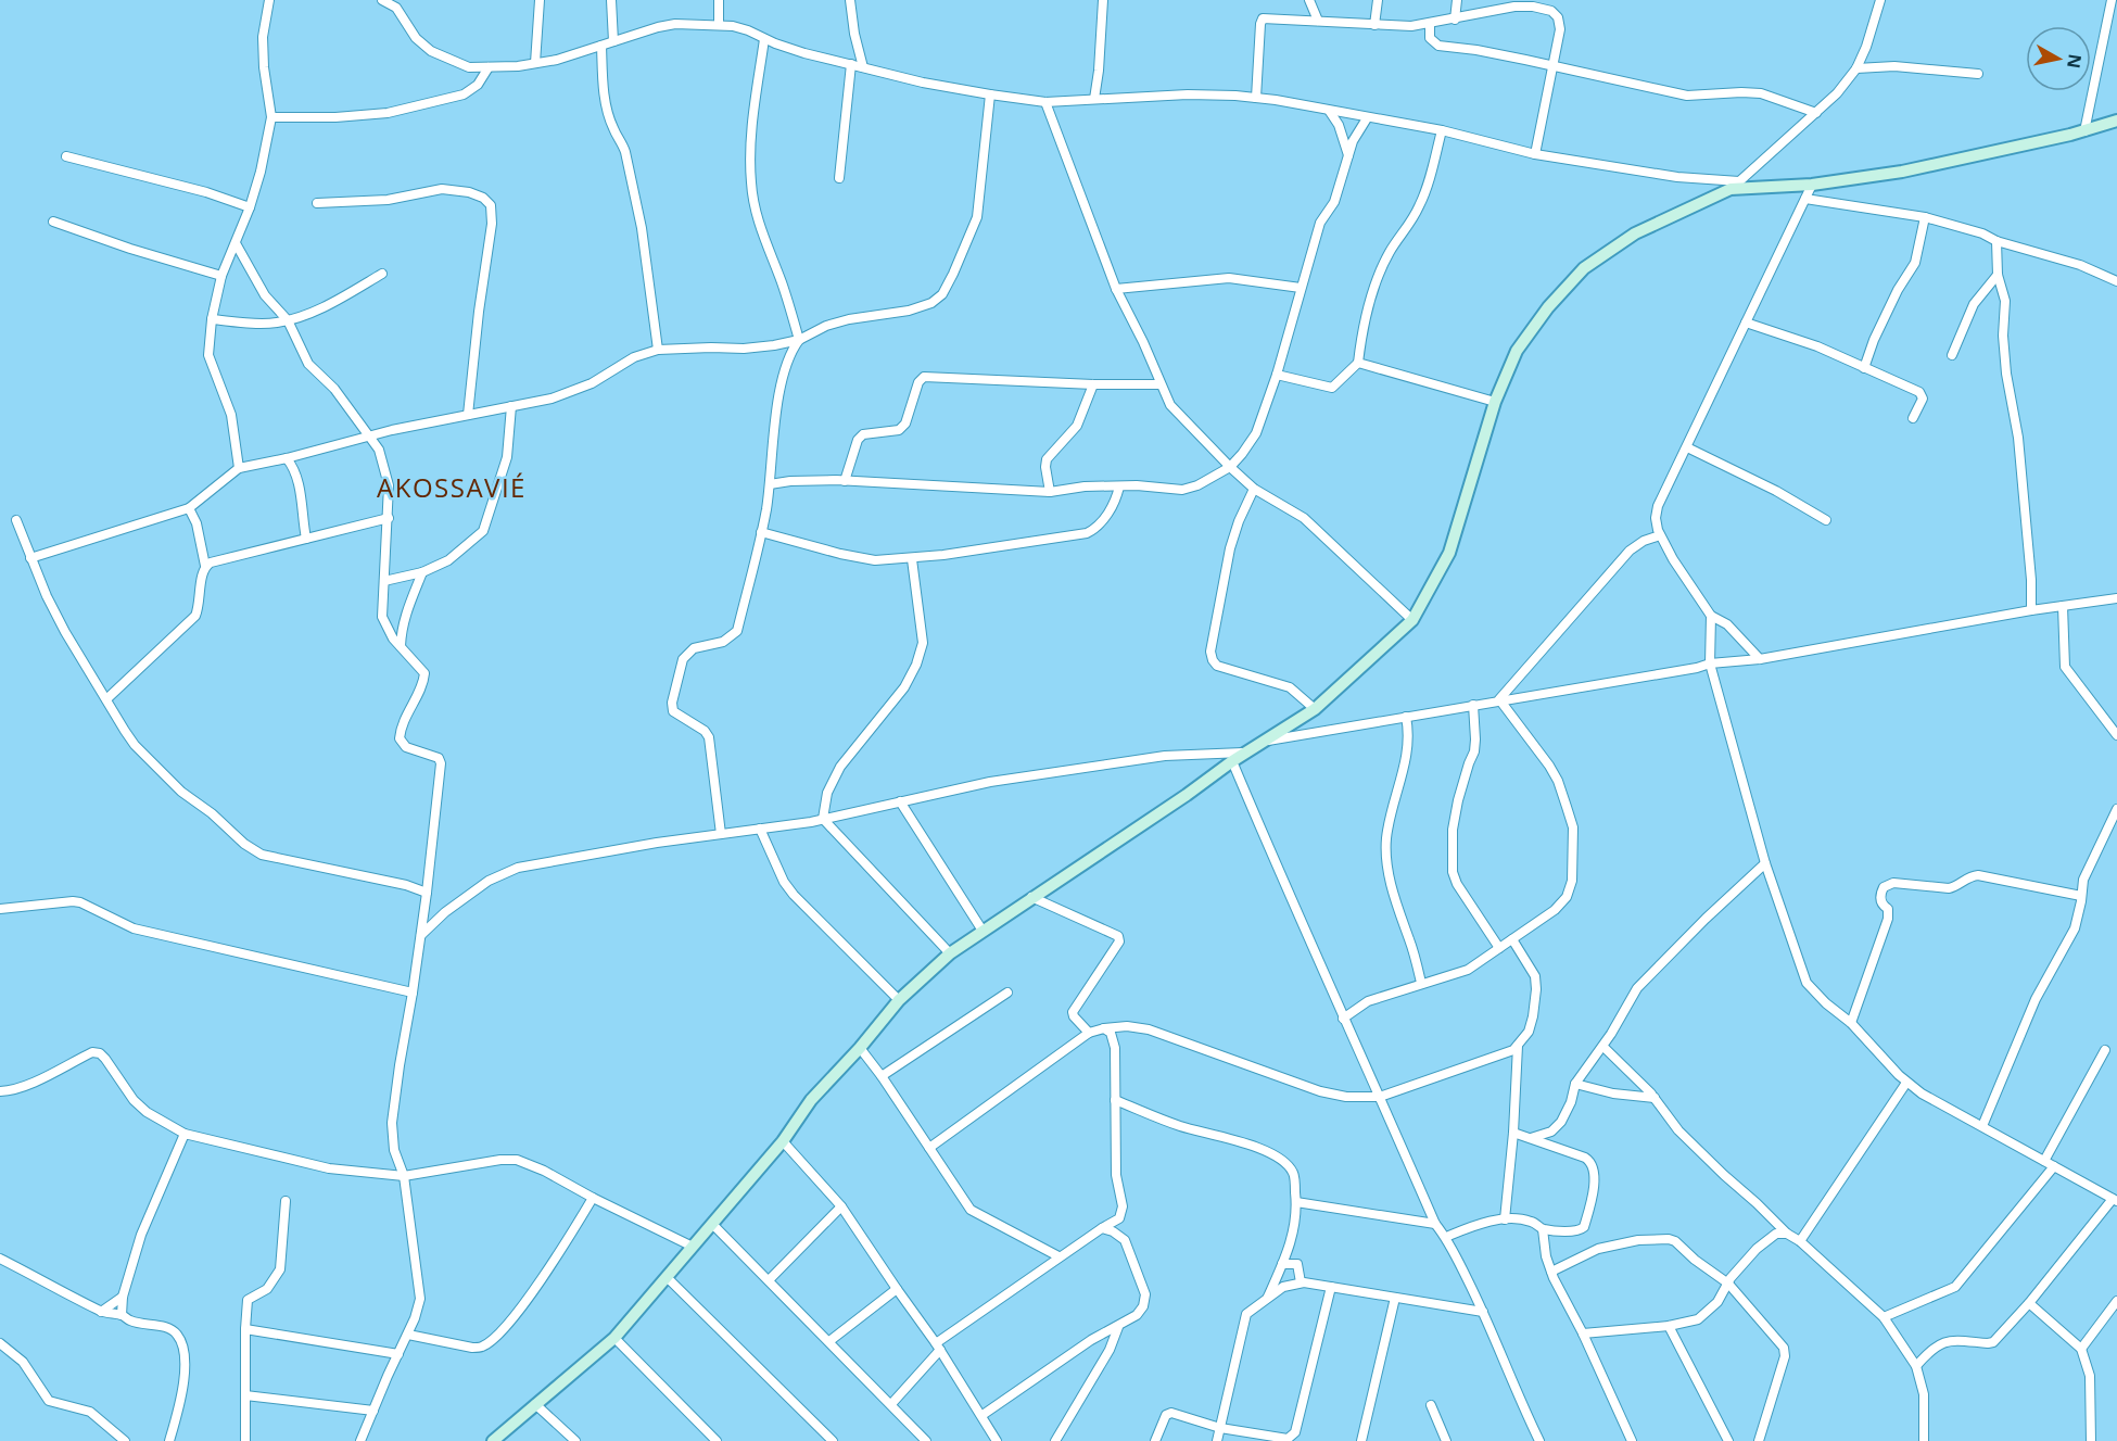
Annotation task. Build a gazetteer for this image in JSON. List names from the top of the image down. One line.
{"districts":["AKOSSAVIÉ"],"north":"right"}
